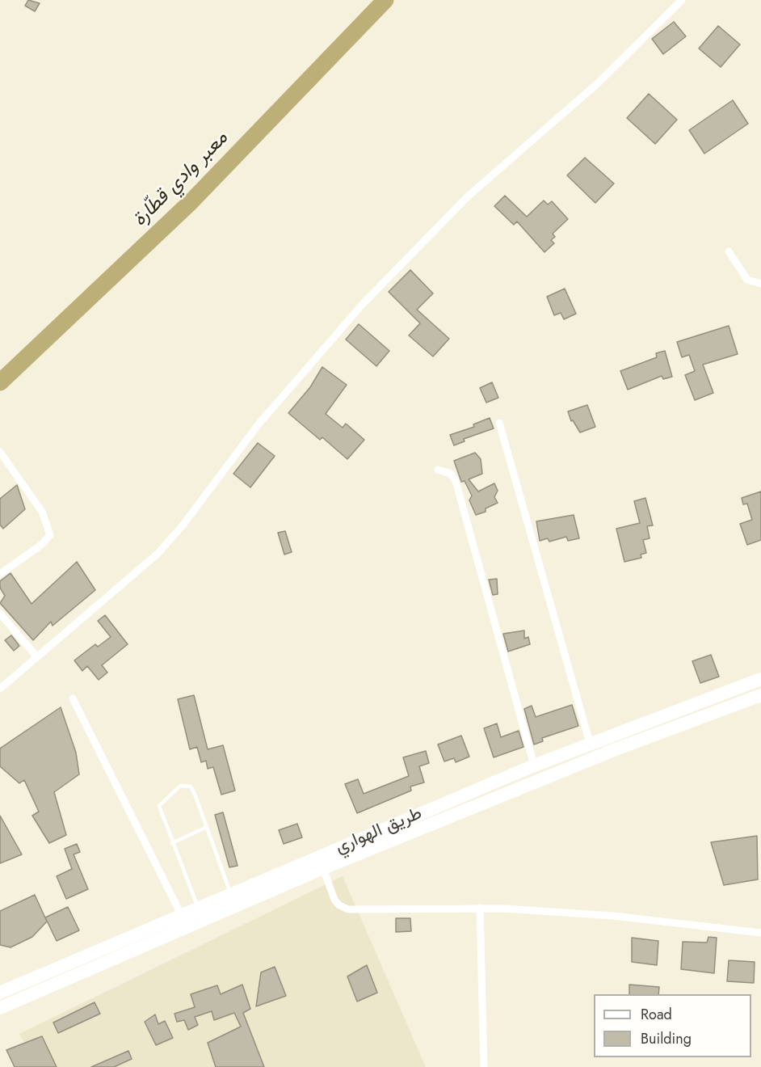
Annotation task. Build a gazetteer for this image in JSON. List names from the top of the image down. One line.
{"streets":{"highway":["طريق الهواري"]},"water":["معبر وادي قطّارة"],"legend":["Road","Building"]}
